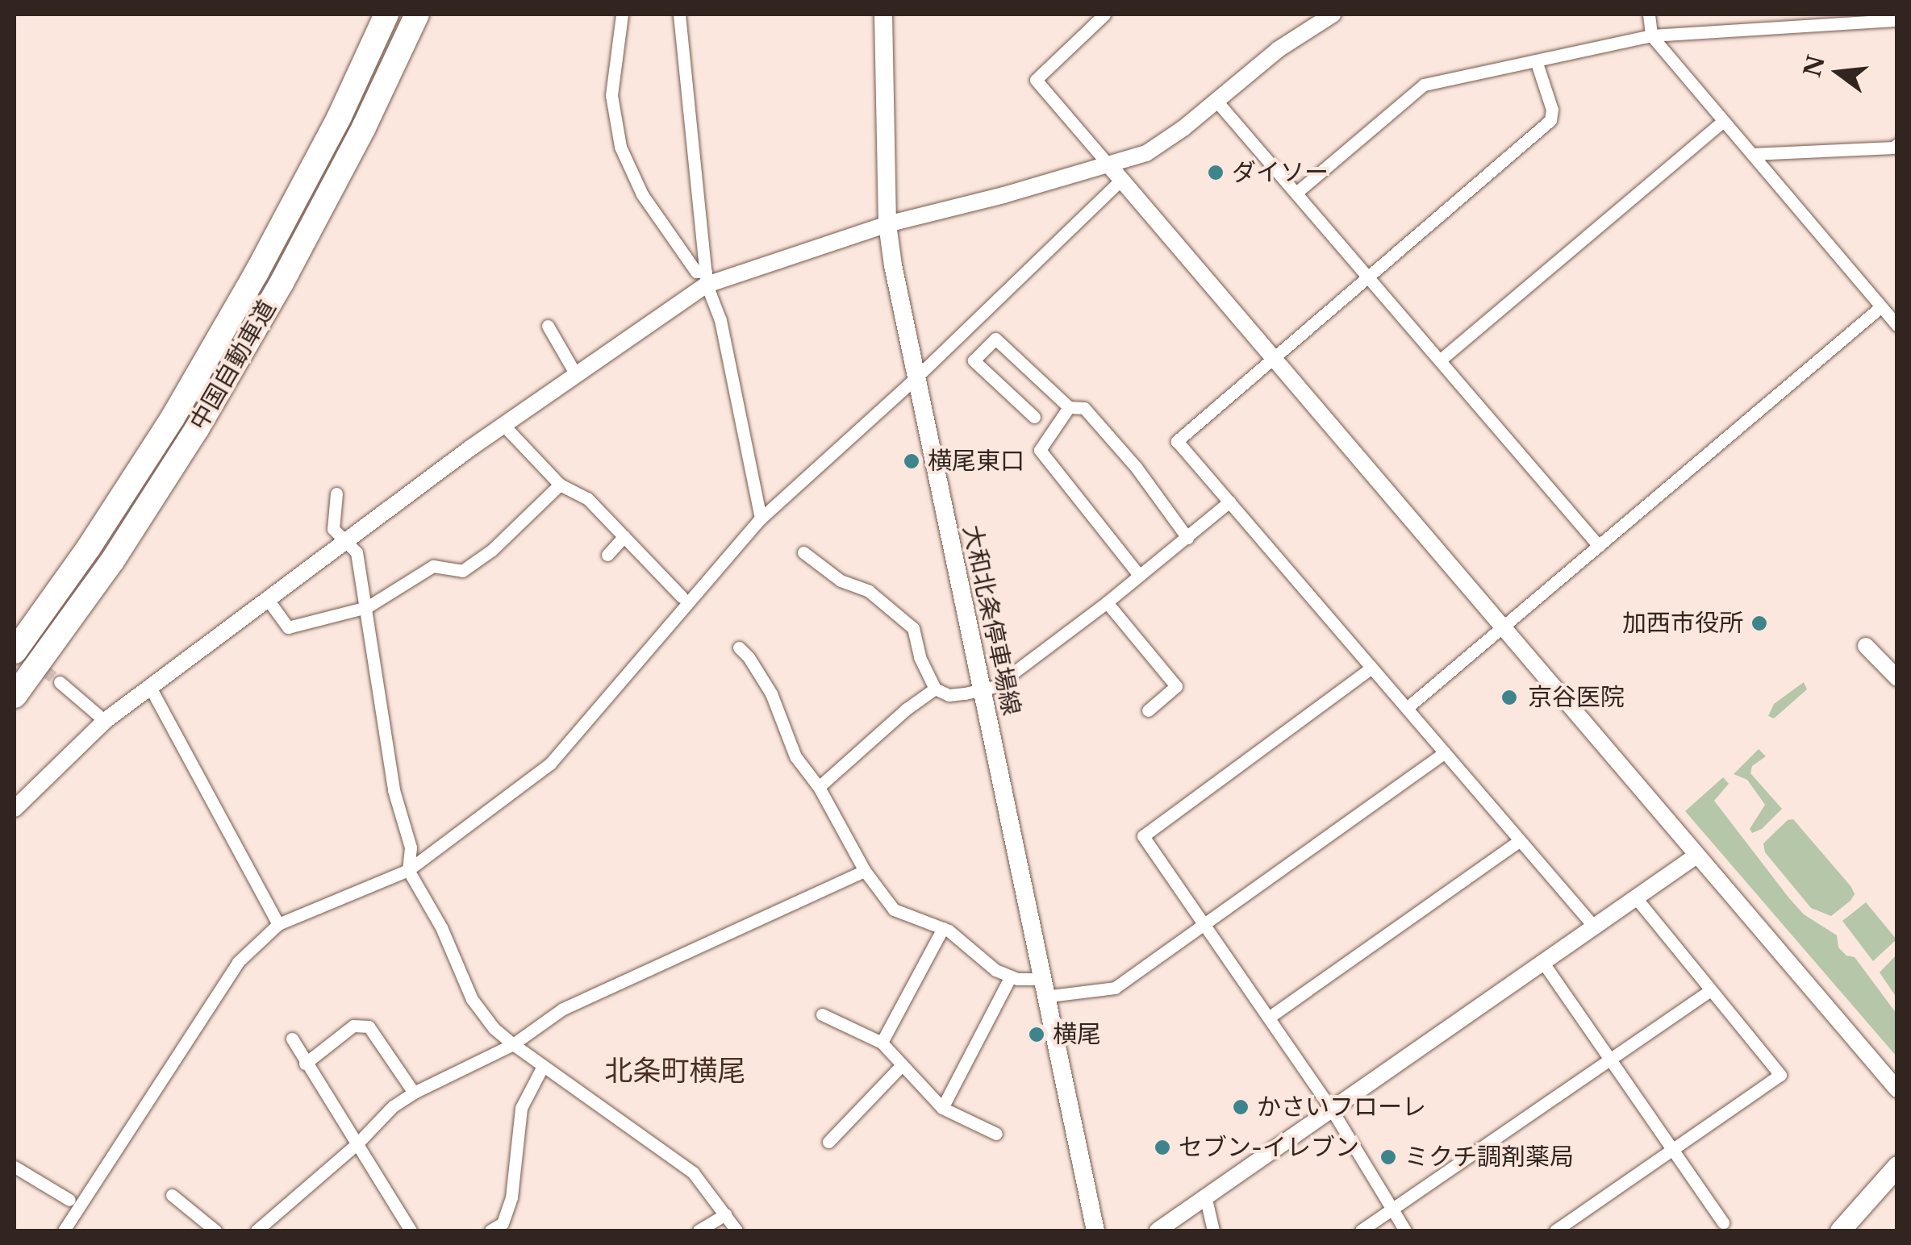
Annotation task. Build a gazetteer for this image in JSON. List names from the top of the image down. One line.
{"streets":{"highway":["中国自動車道"],"main road":["大和北条停車場線"]},"districts":["北条町横尾"],"places":["ダイソー","横尾東口","加西市役所","京谷医院","横尾","かさいフローレ","セブン-イレブン","ミクチ調剤薬局"],"north":"left"}
